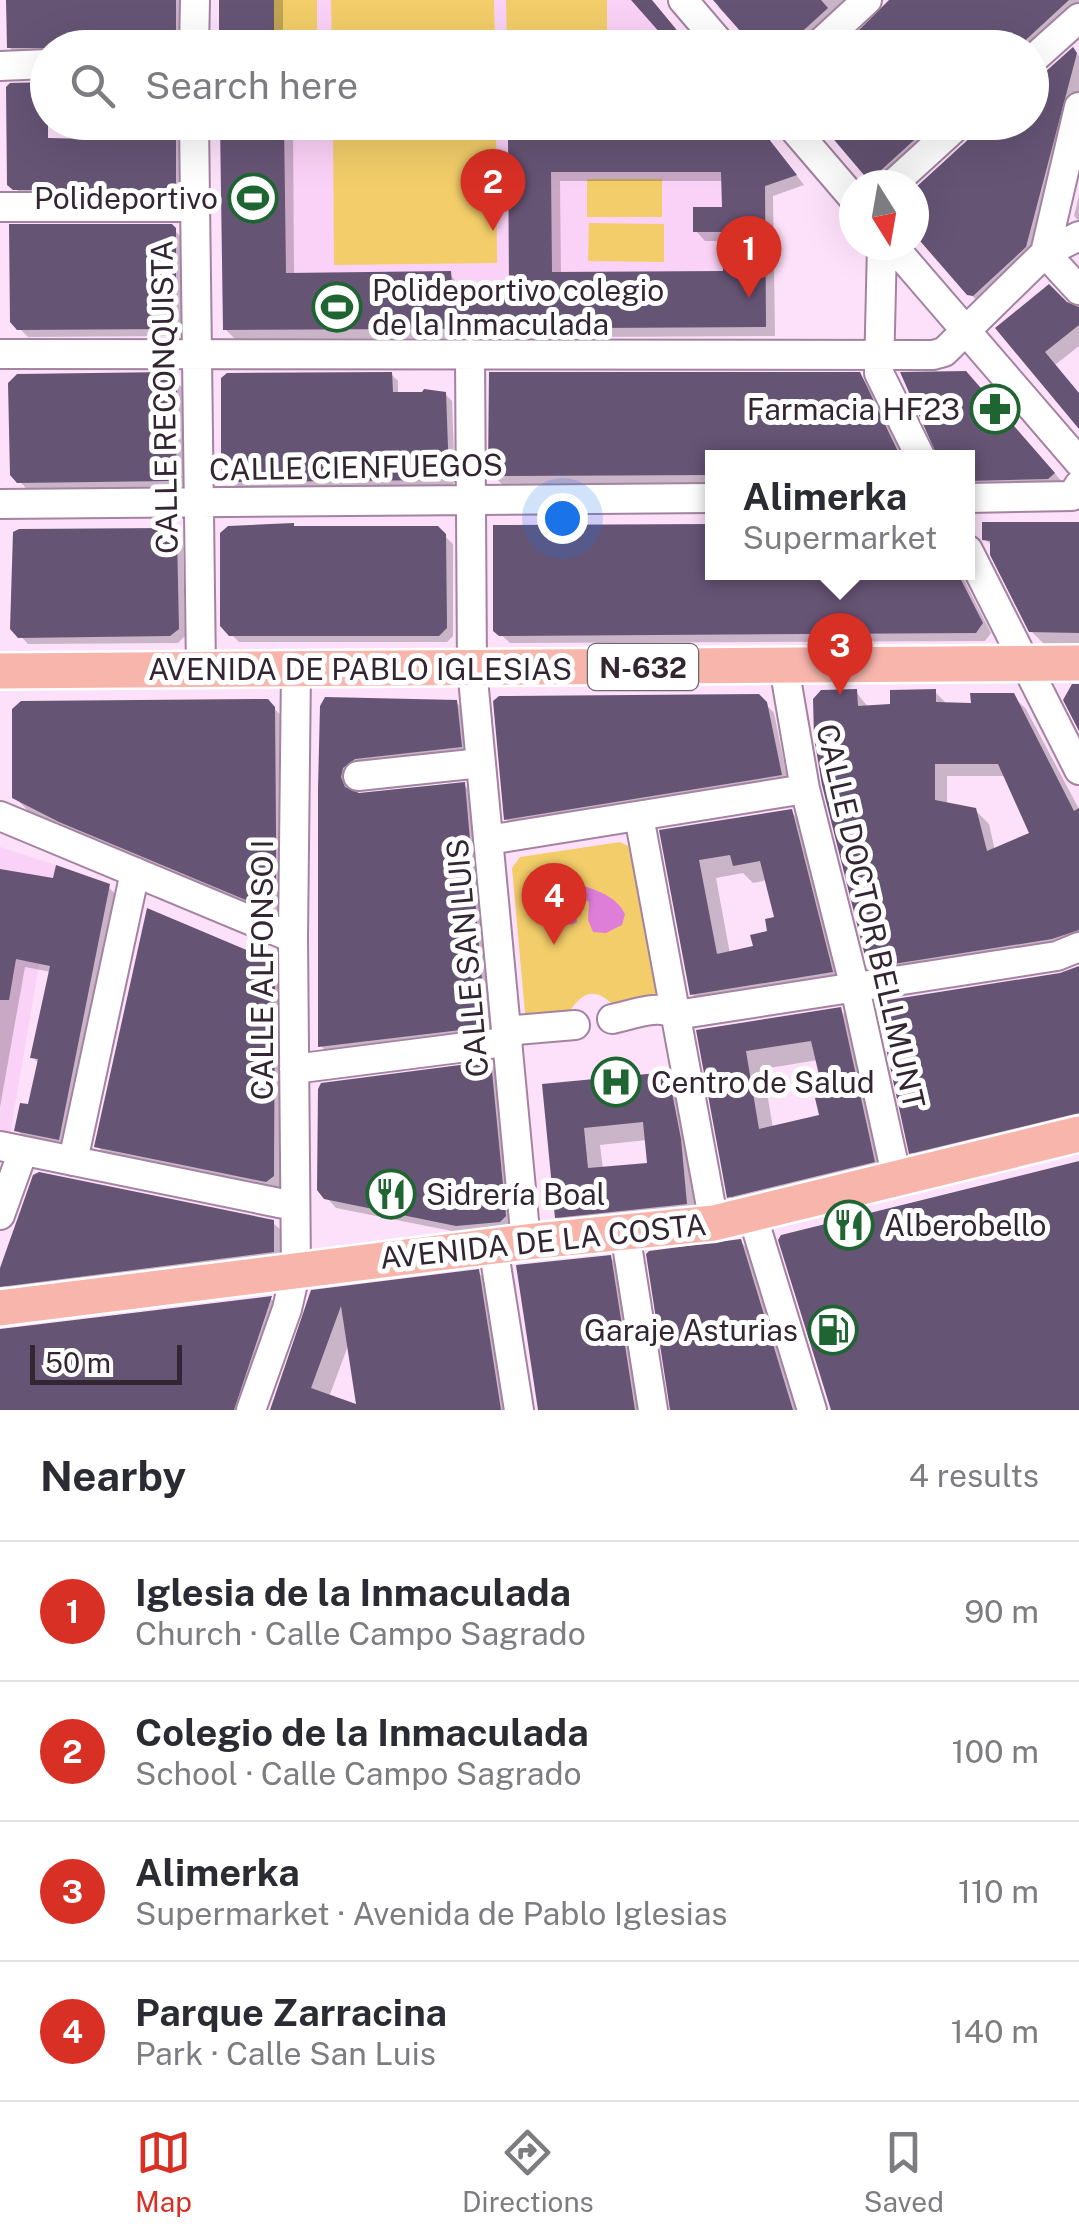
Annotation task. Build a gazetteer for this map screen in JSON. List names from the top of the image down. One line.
{"streets":{"main road":["N-632","AVENIDA DE PABLO IGLESIAS","AVENIDA DE LA COSTA"],"street":["CALLE RECONQUISTA","CALLE CIENFUEGOS","CALLE DOCTOR BELLMUNT","CALLE SAN LUIS","CALLE ALFONSO I"]},"crossings":[["CALLE RECONQUISTA","CALLE CIENFUEGOS"],["CALLE RECONQUISTA","AVENIDA DE PABLO IGLESIAS"],["CALLE CIENFUEGOS","CALLE SAN LUIS"],["AVENIDA DE PABLO IGLESIAS","CALLE DOCTOR BELLMUNT"],["AVENIDA DE PABLO IGLESIAS","CALLE SAN LUIS"],["AVENIDA DE PABLO IGLESIAS","CALLE ALFONSO I"],["CALLE DOCTOR BELLMUNT","AVENIDA DE LA COSTA"],["CALLE SAN LUIS","AVENIDA DE LA COSTA"],["CALLE ALFONSO I","AVENIDA DE LA COSTA"]],"places":{"sports":["Polideportivo","Polideportivo colegio de la Inmaculada"],"pharmacy":["Farmacia HF23"],"hospital":["Centro de Salud"],"restaurant":["Sidrería Boal","Alberobello"],"fuel station":["Garaje Asturias"]},"scale_bar":"50 m","north":"bottom","page":{"search":"Search here","pins":["2","1","3","4"],"popup":["Alimerka","Supermarket"],"scale":"50 m","heading":["Nearby","4 results"],"list":[{"mark":"1","name":"Iglesia de la Inmaculada","note":"Church · Calle Campo Sagrado","value":"90 m"},{"mark":"2","name":"Colegio de la Inmaculada","note":"School · Calle Campo Sagrado","value":"100 m"},{"mark":"3","name":"Alimerka","note":"Supermarket · Avenida de Pablo Iglesias","value":"110 m"},{"mark":"4","name":"Parque Zarracina","note":"Park · Calle San Luis","value":"140 m"}],"nav":["Map","Directions","Saved"]}}
